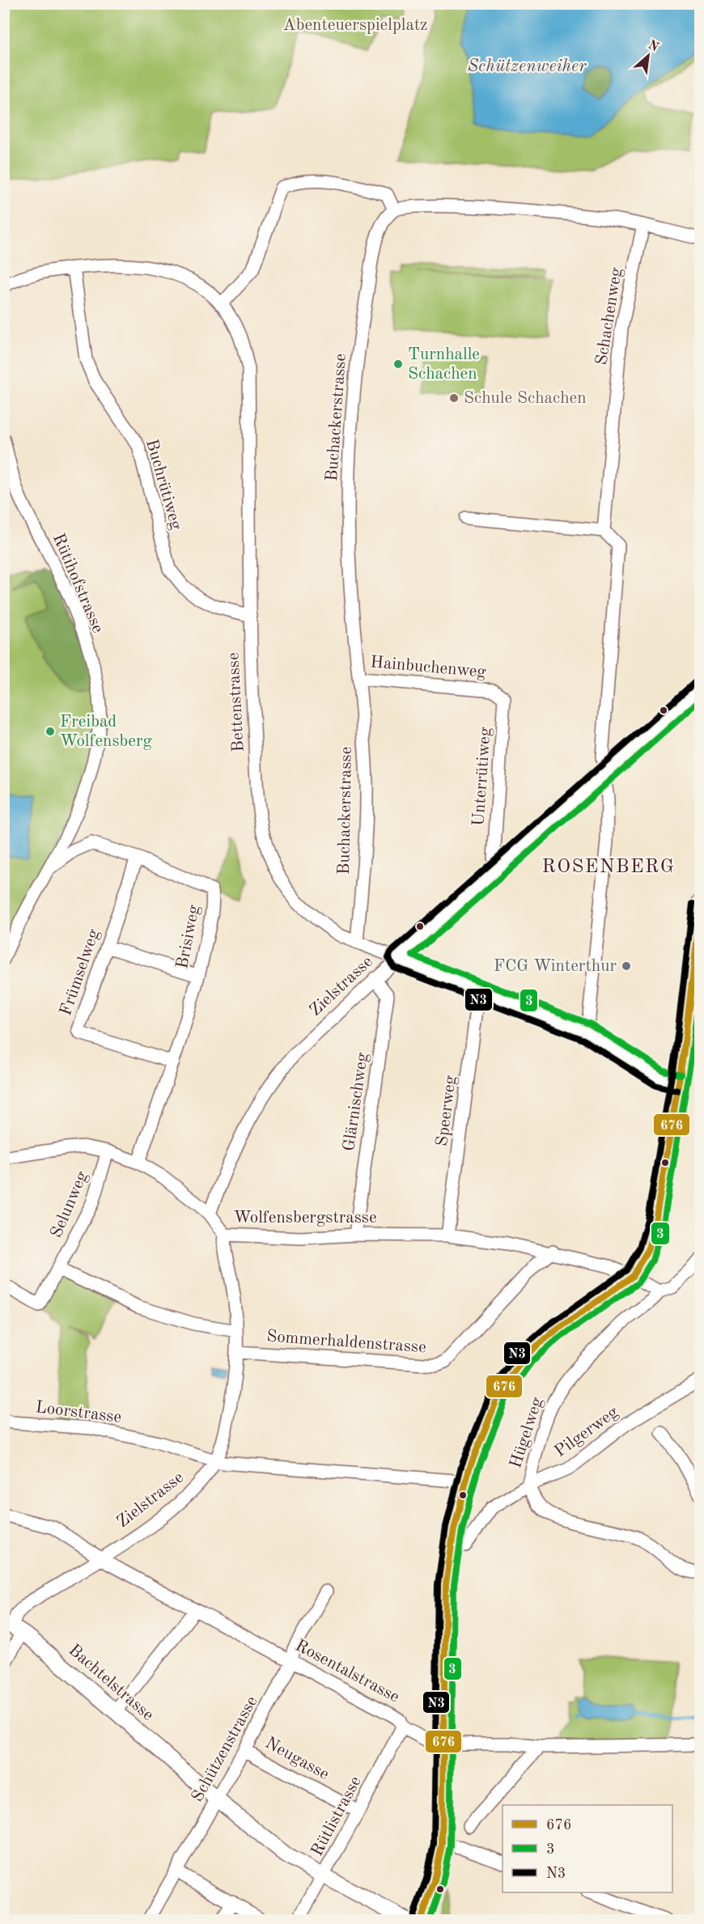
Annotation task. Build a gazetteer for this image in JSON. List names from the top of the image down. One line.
{"streets":{"street":["Schachenweg","Buchackerstrasse","Buchrütiweg","Rütihofstrasse","Hainbuchenweg","Bettenstrasse","Unterrütiweg","Brisiweg","Frümselweg","Zielstrasse","Glärnischweg","Speerweg","Selunweg","Wolfensbergstrasse","Sommerhaldenstrasse","Loorstrasse","Pilgerweg","Hügelweg","Rosentalstrasse","Bachtelstrasse","Schützenstrasse","Neugasse","Rütlistrasse"]},"crossings":[["Buchackerstrasse","Hainbuchenweg"],["Buchackerstrasse","Bettenstrasse"],["Buchrütiweg","Bettenstrasse"],["Rütihofstrasse","Brisiweg"],["Hainbuchenweg","Unterrütiweg"],["Bettenstrasse","Zielstrasse"],["Bettenstrasse","Speerweg"],["Unterrütiweg","Zielstrasse"],["Brisiweg","Frümselweg"],["Brisiweg","Wolfensbergstrasse"],["Zielstrasse","Glärnischweg"],["Zielstrasse","Wolfensbergstrasse"],["Zielstrasse","Sommerhaldenstrasse"],["Zielstrasse","Loorstrasse"],["Zielstrasse","Rosentalstrasse"],["Zielstrasse","Bachtelstrasse"],["Glärnischweg","Wolfensbergstrasse"],["Speerweg","Wolfensbergstrasse"],["Selunweg","Wolfensbergstrasse"],["Wolfensbergstrasse","Sommerhaldenstrasse"],["Wolfensbergstrasse","Hügelweg"],["Pilgerweg","Hügelweg"],["Rosentalstrasse","Schützenstrasse"],["Rosentalstrasse","Rütlistrasse"],["Bachtelstrasse","Schützenstrasse"],["Bachtelstrasse","Rütlistrasse"],["Schützenstrasse","Neugasse"],["Neugasse","Rütlistrasse"]],"districts":["ROSENBERG"],"water":["Schützenweiher"],"parks":["Abenteuerspielplatz"],"places":["Turnhalle Schachen","Schule Schachen","Freibad Wolfensberg","FCG Winterthur"],"lines":["transit line N3","transit line 3","transit line 676"],"legend":["676","3","N3"],"north":"top right"}
